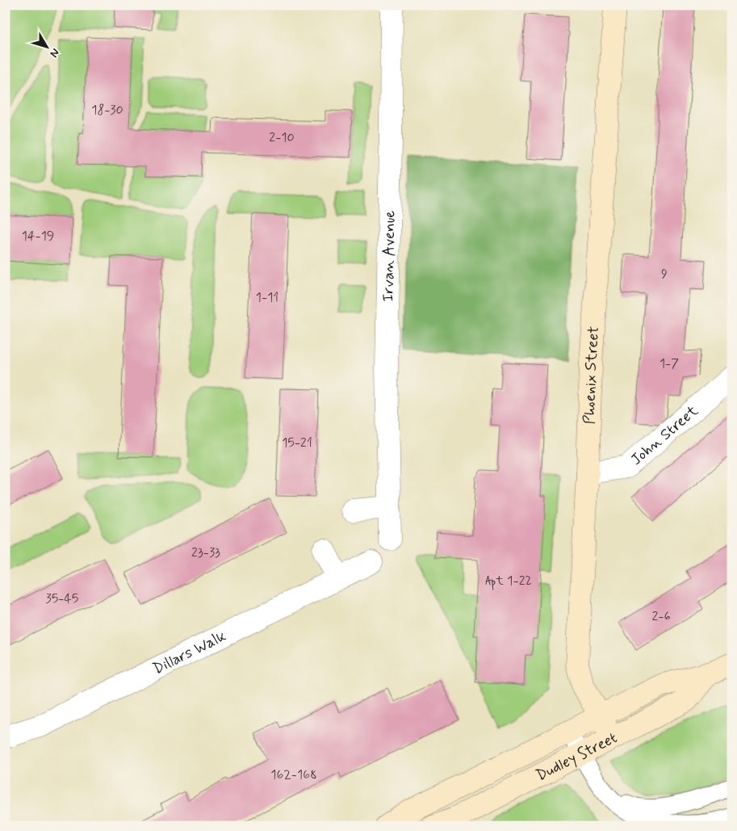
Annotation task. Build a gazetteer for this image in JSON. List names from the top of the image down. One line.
{"streets":{"main road":["Phoenix Street","Dudley Street"],"street":["Irvan Avenue","John Street","Dillars Walk"]},"crossings":[["Phoenix Street","John Street"],["Phoenix Street","Dudley Street"]],"house_numbers":["18-30","2-10","14-19","9","1-11","1-7","15-21","23-33","Apt 1-22","35-45","2-6","162-168"],"north":"bottom right"}
